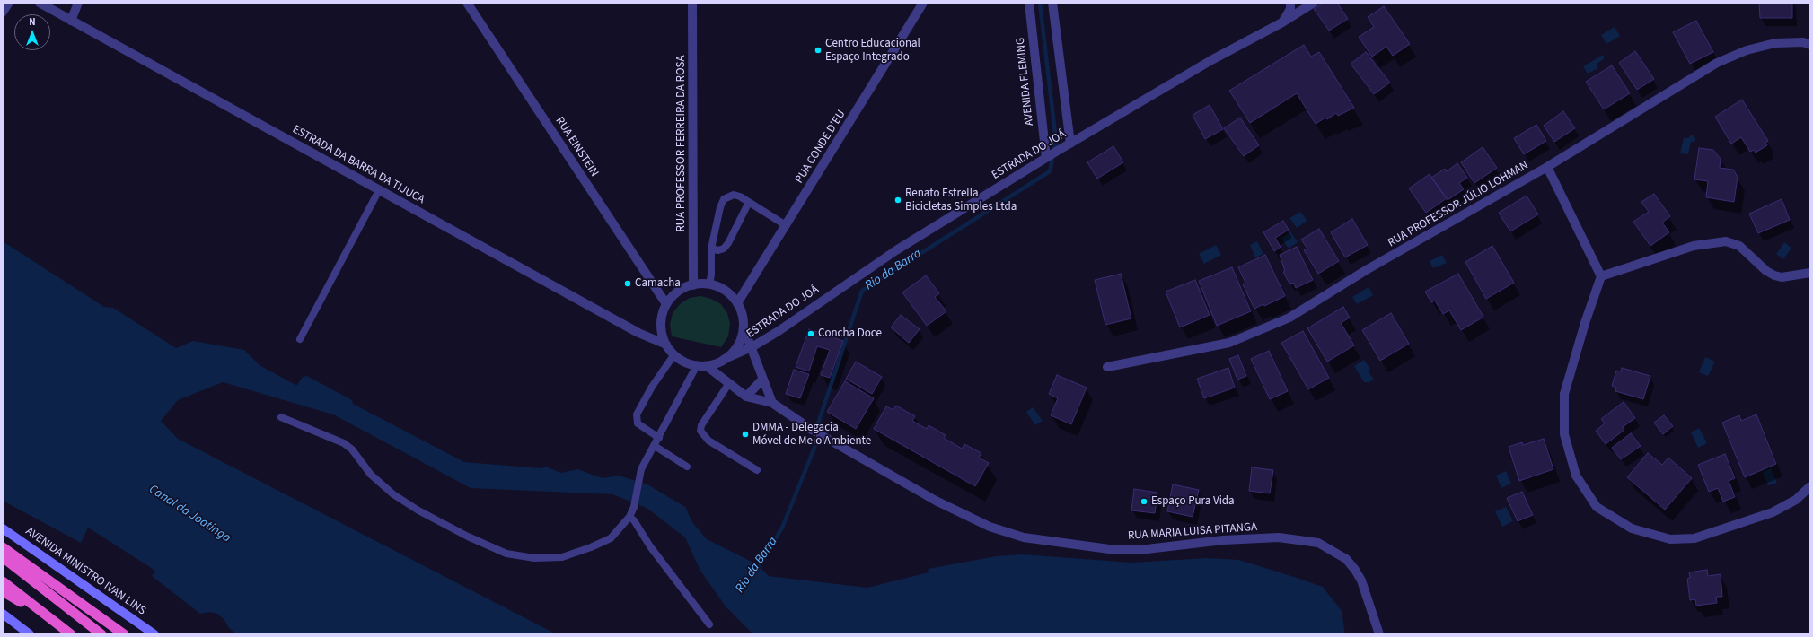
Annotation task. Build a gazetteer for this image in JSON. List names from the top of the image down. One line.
{"streets":{"main road":["AVENIDA MINISTRO IVAN LINS"],"street":["AVENIDA FLEMING","RUA PROFESSOR FERREIRA DA ROSA","RUA EINSTEIN","RUA CONDE D'EU","ESTRADA DO JOÁ","ESTRADA DA BARRA DA TIJUCA","RUA PROFESSOR JÚLIO LOHMAN","RUA MARIA LUISA PITANGA"]},"crossings":[["AVENIDA FLEMING","ESTRADA DO JOÁ"],["RUA PROFESSOR FERREIRA DA ROSA","RUA EINSTEIN"],["RUA PROFESSOR FERREIRA DA ROSA","RUA CONDE D'EU"],["RUA PROFESSOR FERREIRA DA ROSA","ESTRADA DO JOÁ"],["RUA PROFESSOR FERREIRA DA ROSA","ESTRADA DA BARRA DA TIJUCA"],["RUA PROFESSOR FERREIRA DA ROSA","RUA MARIA LUISA PITANGA"],["RUA EINSTEIN","RUA CONDE D'EU"],["RUA EINSTEIN","ESTRADA DO JOÁ"],["RUA EINSTEIN","ESTRADA DA BARRA DA TIJUCA"],["RUA EINSTEIN","RUA MARIA LUISA PITANGA"],["RUA CONDE D'EU","ESTRADA DO JOÁ"],["RUA CONDE D'EU","ESTRADA DA BARRA DA TIJUCA"],["RUA CONDE D'EU","RUA MARIA LUISA PITANGA"],["ESTRADA DO JOÁ","ESTRADA DA BARRA DA TIJUCA"],["ESTRADA DO JOÁ","RUA MARIA LUISA PITANGA"],["ESTRADA DA BARRA DA TIJUCA","RUA MARIA LUISA PITANGA"]],"water":["Rio da Barra","Canal da Joatinga"],"places":["Centro Educacional Espaço Integrado","Renato Estrella Bicicletas Simples Ltda","Camacha","Concha Doce","DMMA - Delegacia Móvel de Meio Ambiente","Espaço Pura Vida"],"north":"top"}
